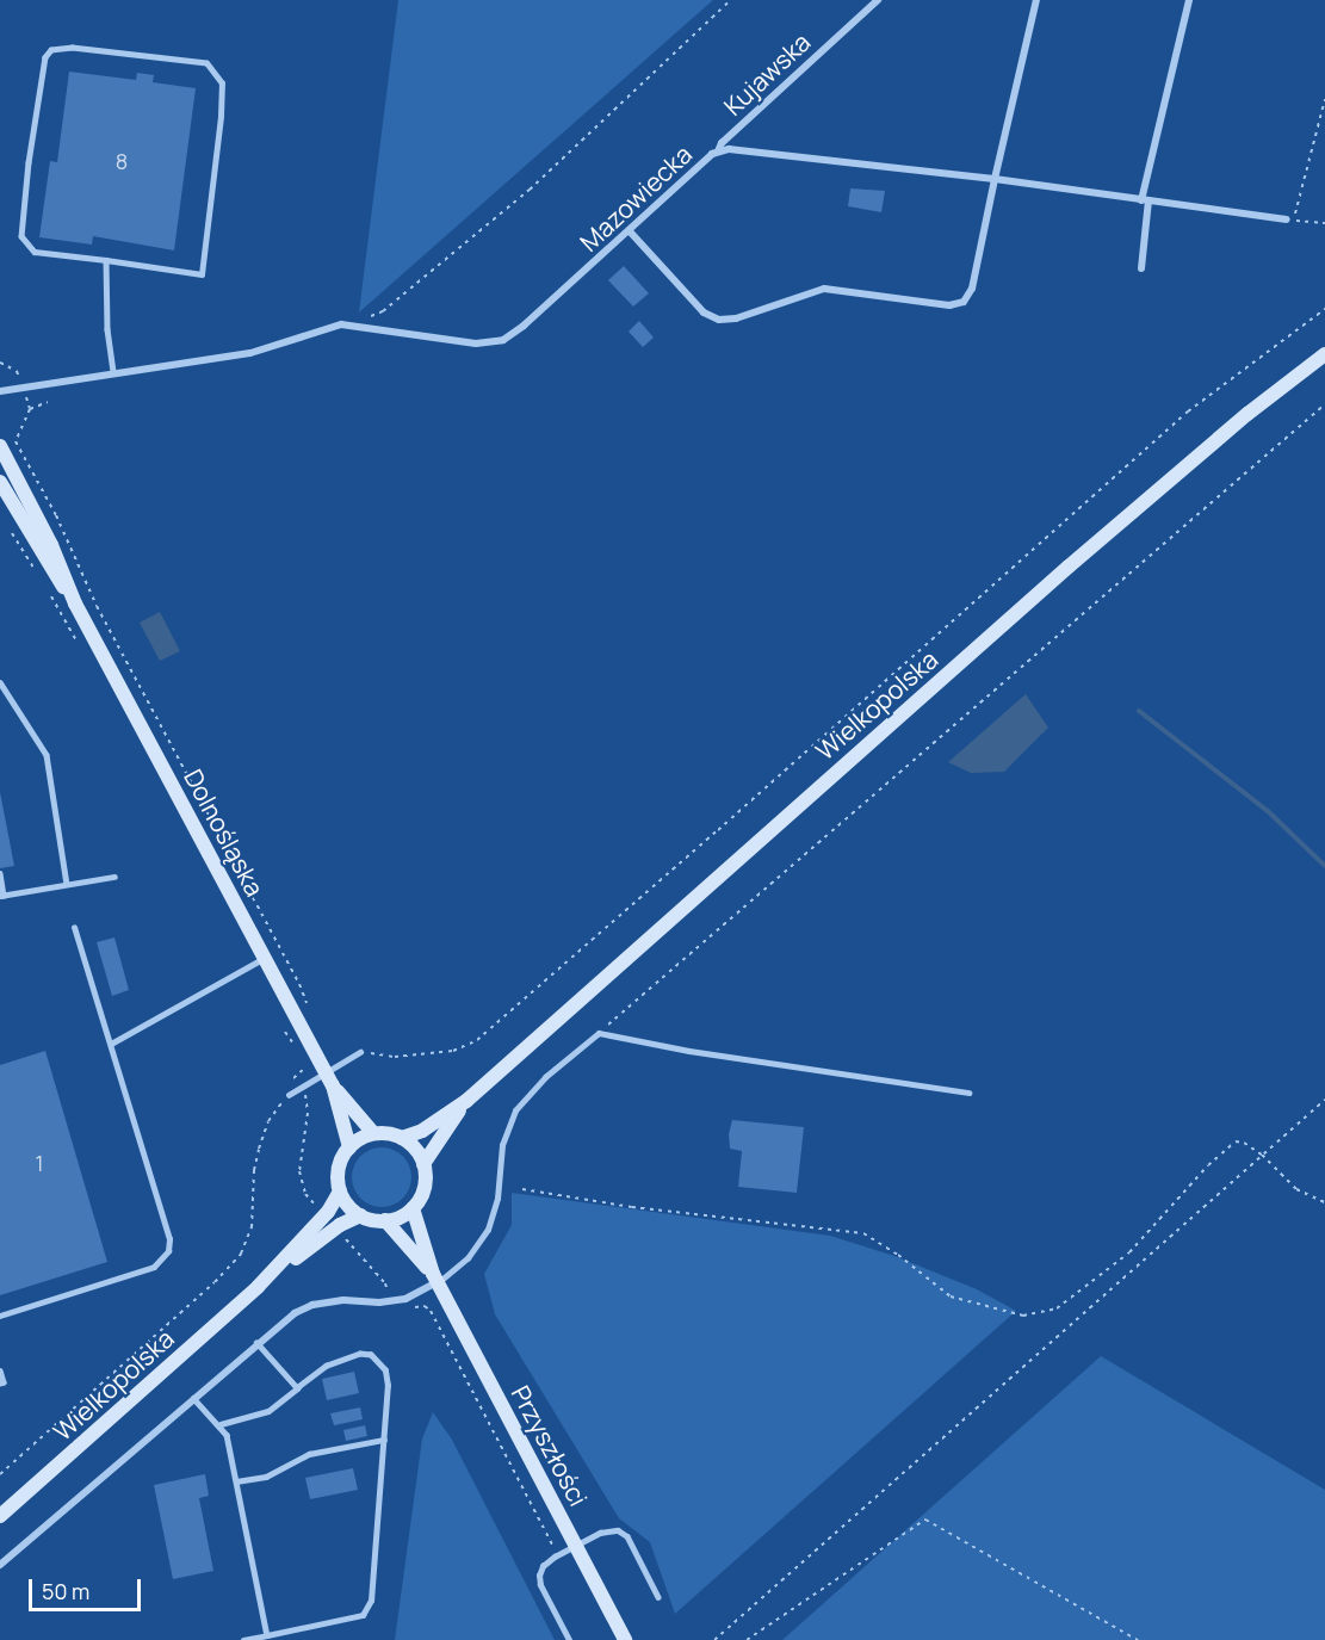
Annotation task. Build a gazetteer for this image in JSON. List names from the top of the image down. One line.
{"streets":{"main road":["Wielkopolska","Dolnośląska","Przyszłości"],"street":["Kujawska","Mazowiecka"]},"crossings":[["Kujawska","Mazowiecka"],["Wielkopolska","Dolnośląska"],["Wielkopolska","Przyszłości"],["Dolnośląska","Przyszłości"]],"house_numbers":["8","1"],"scale_bar":"50 m"}
